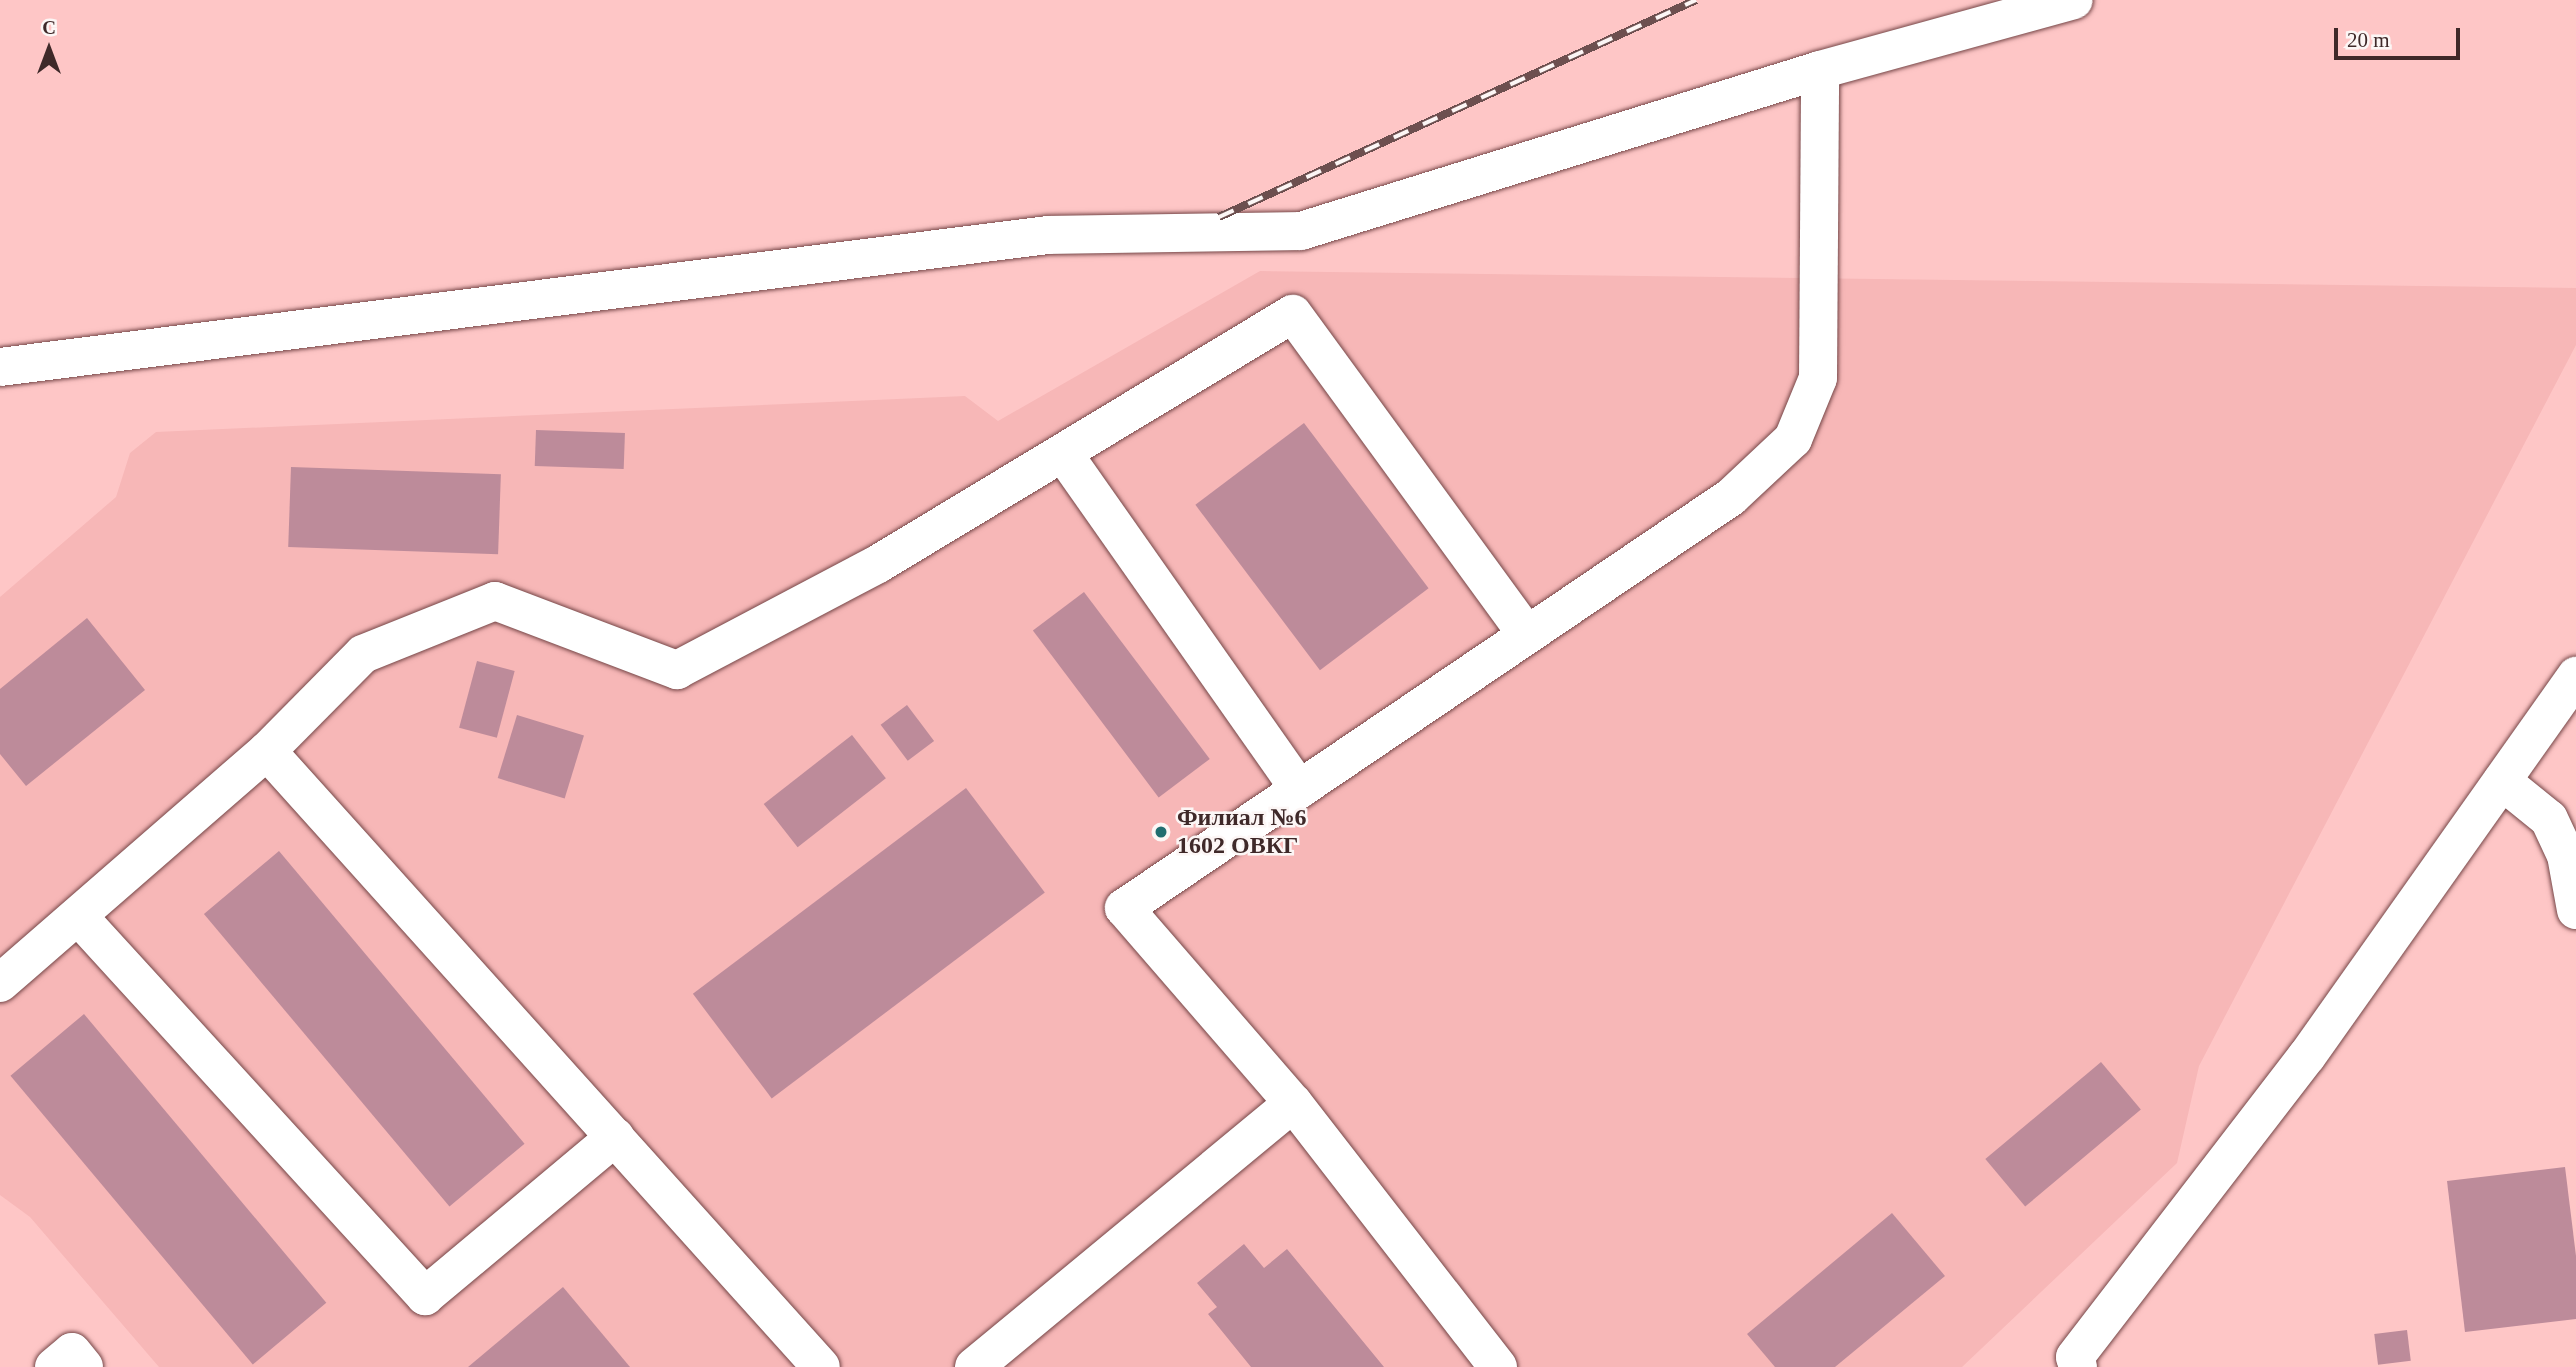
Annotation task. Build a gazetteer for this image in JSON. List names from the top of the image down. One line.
{"places":["Филиал №6 1602 ОВКГ"],"scale_bar":"20 m","north":"top"}
